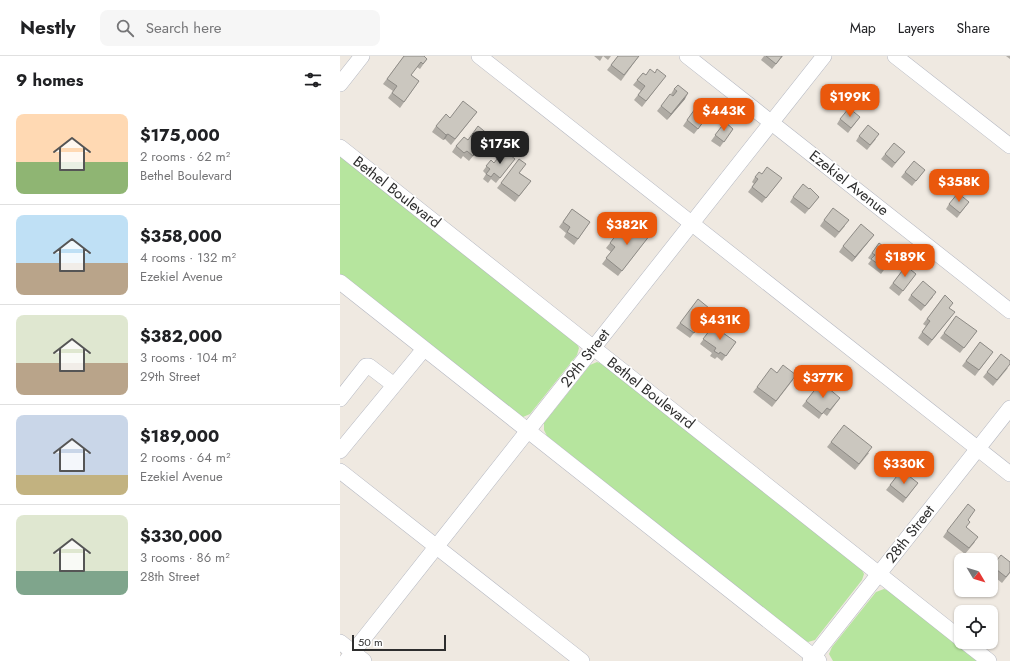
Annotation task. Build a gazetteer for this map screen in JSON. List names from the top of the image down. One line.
{"streets":{"street":["Ezekiel Avenue","Bethel Boulevard","29th Street","28th Street"]},"crossings":[["Ezekiel Avenue","29th Street"],["Bethel Boulevard","29th Street"],["Bethel Boulevard","28th Street"]],"scale_bar":"50 m","north":"bottom right","page":{"header":"Nestly","search":"Search here","nav":["Map","Layers","Share"],"heading":"9 homes","price":["$199K","$443K","$175K","$358K","$382K","$189K","$431K","$377K","$330K"],"list":[{"name":"$175,000","note":"2 rooms · 62 m² · Bethel Boulevard"},{"name":"$358,000","note":"4 rooms · 132 m² · Ezekiel Avenue"},{"name":"$382,000","note":"3 rooms · 104 m² · 29th Street"},{"name":"$189,000","note":"2 rooms · 64 m² · Ezekiel Avenue"},{"name":"$330,000","note":"3 rooms · 86 m² · 28th Street"}],"scale":"50 m"}}
